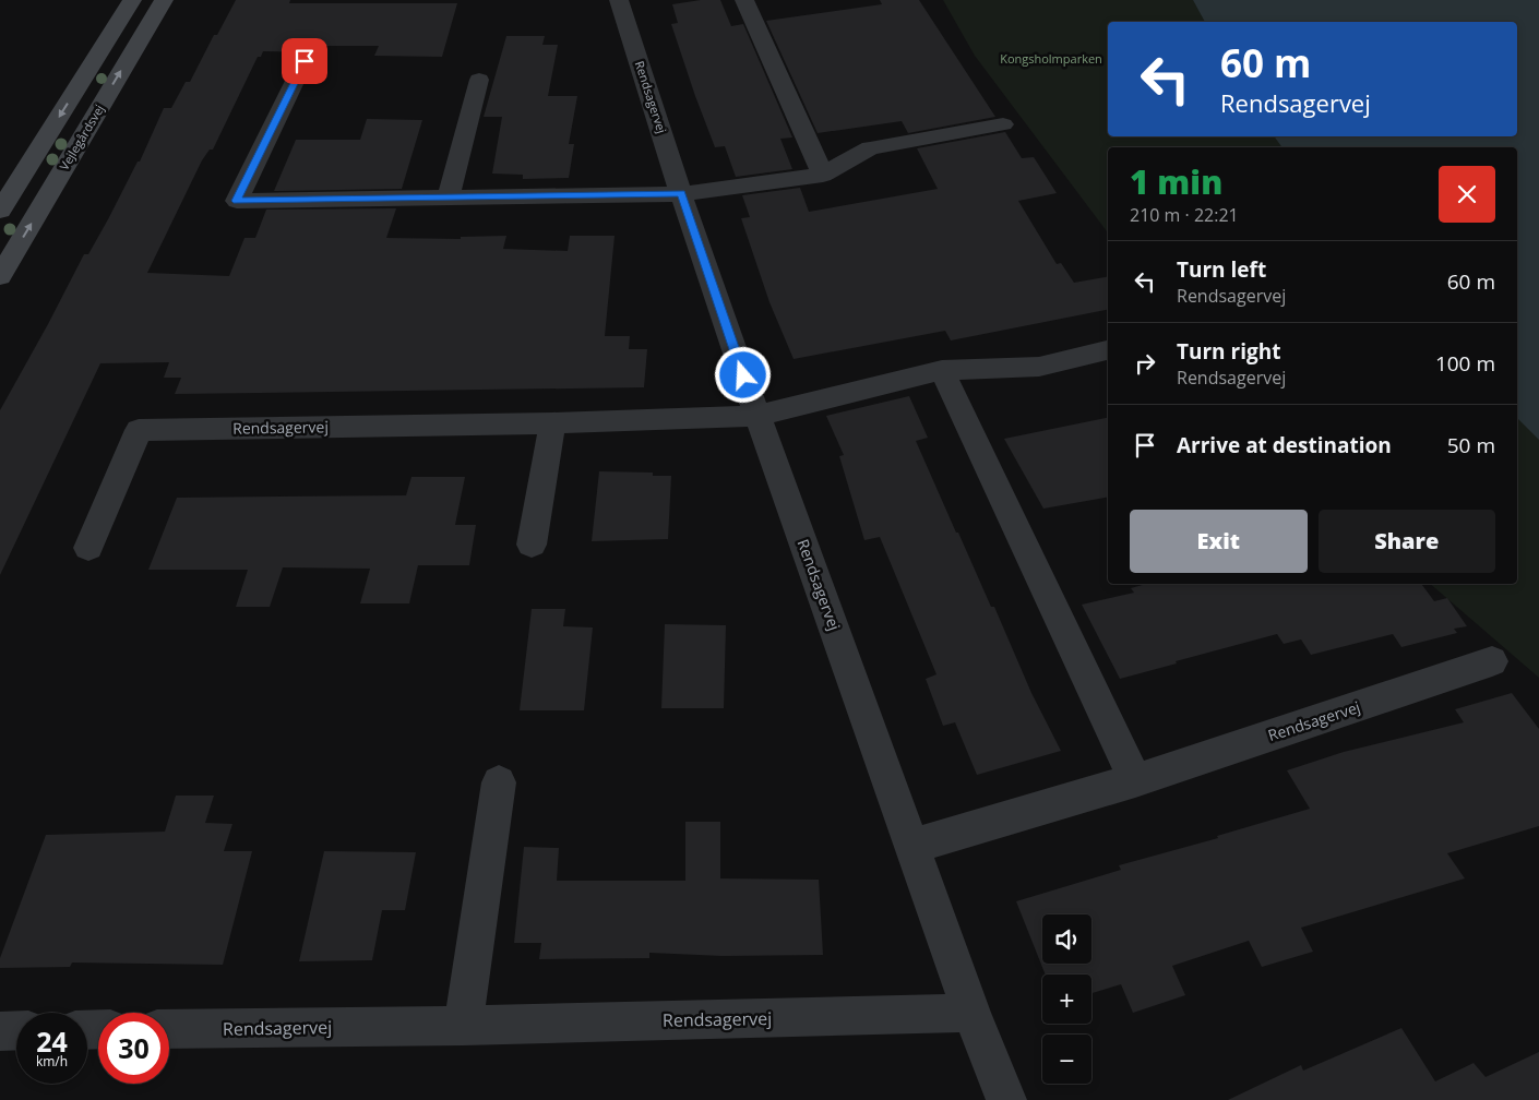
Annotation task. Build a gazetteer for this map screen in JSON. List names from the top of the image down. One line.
{"streets":{"street":["Rendsagervej","Vejlegårdsvej"]},"parks":["Kongsholmparken"],"page":{"turn":["60 m","Rendsagervej"],"heading":["1 min","210 m · 22:21"],"list":[{"name":"Turn left","note":"Rendsagervej","value":"60 m"},{"name":"Turn right","note":"Rendsagervej","value":"100 m"},{"name":"Arrive at destination","value":"50 m"}],"buttons":["Exit","Share"],"map_buttons":["+","−"],"speed":"24 km/h","limit":"30"}}
